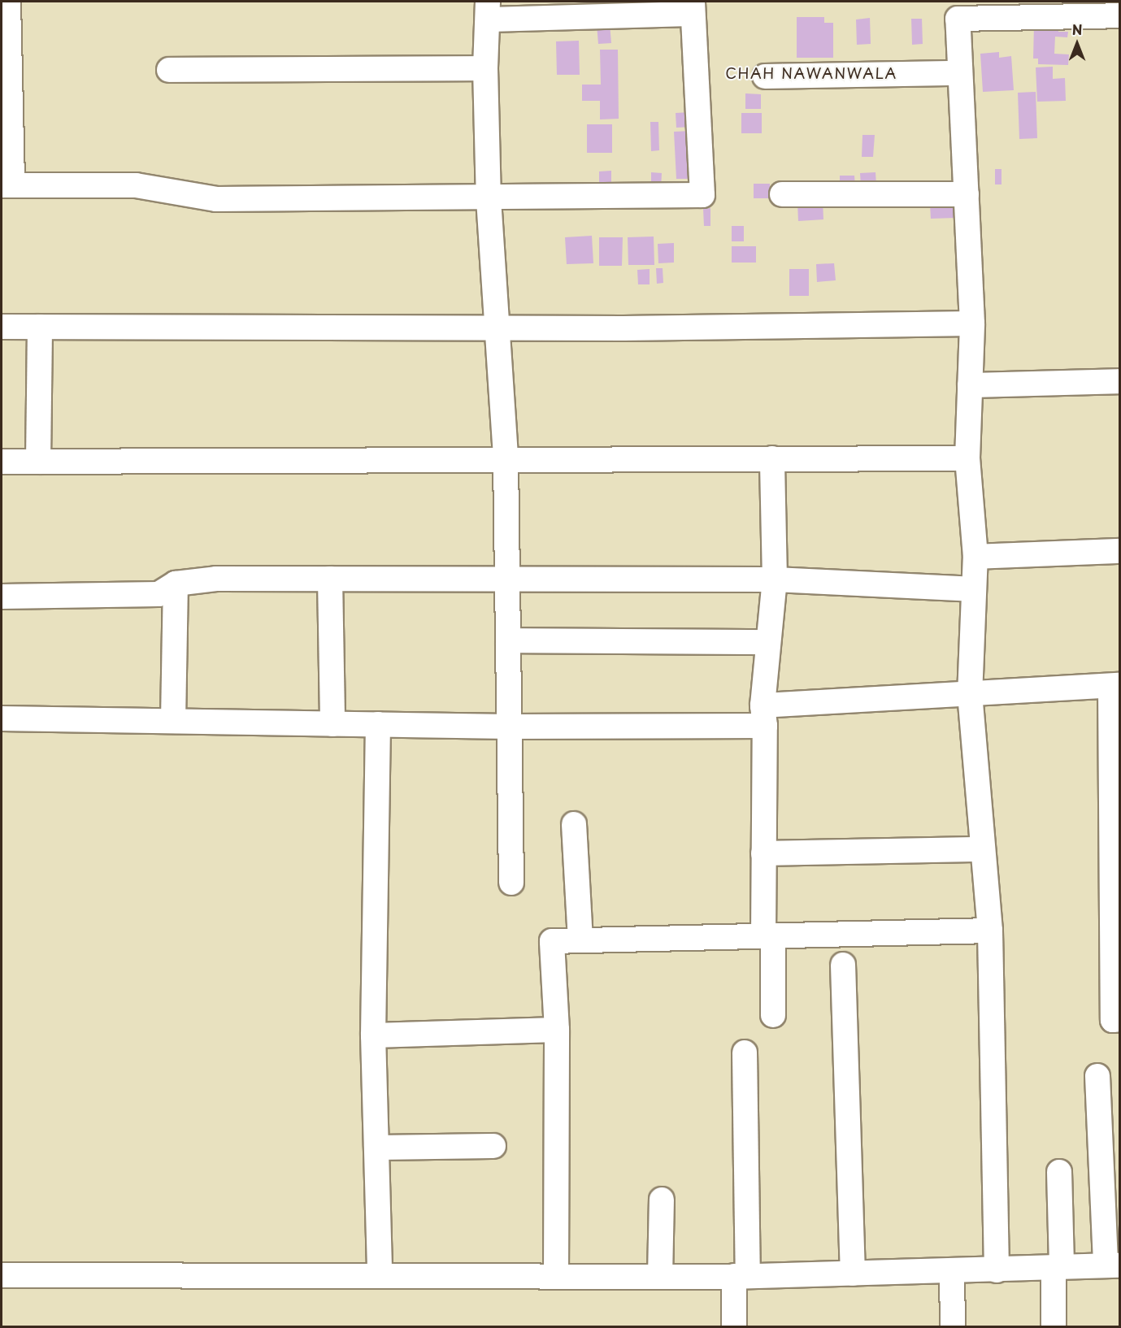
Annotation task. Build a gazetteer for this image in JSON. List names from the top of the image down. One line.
{"districts":["CHAH NAWANWALA"],"north":"top"}
